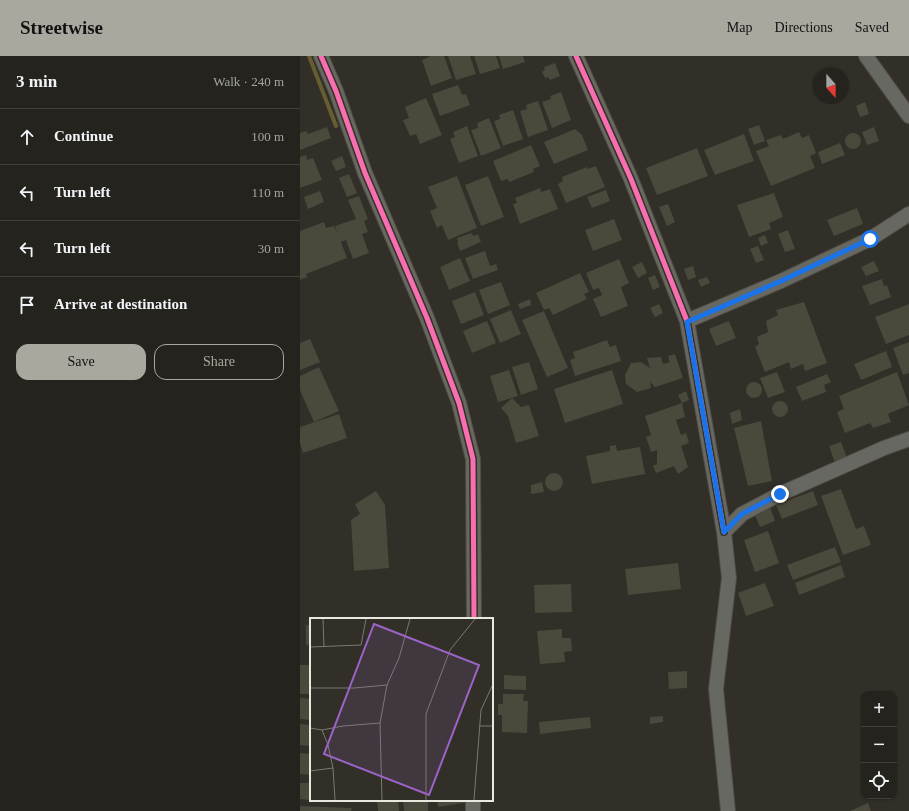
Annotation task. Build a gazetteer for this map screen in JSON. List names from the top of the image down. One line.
{"north":"bottom","page":{"header":"Streetwise","nav":["Map","Directions","Saved"],"heading":["3 min","Walk · 240 m"],"list":[["Continue","100 m"],["Turn left","110 m"],["Turn left","30 m"],"Arrive at destination"],"buttons":["Save","Share"],"map_buttons":["+","−"]}}
